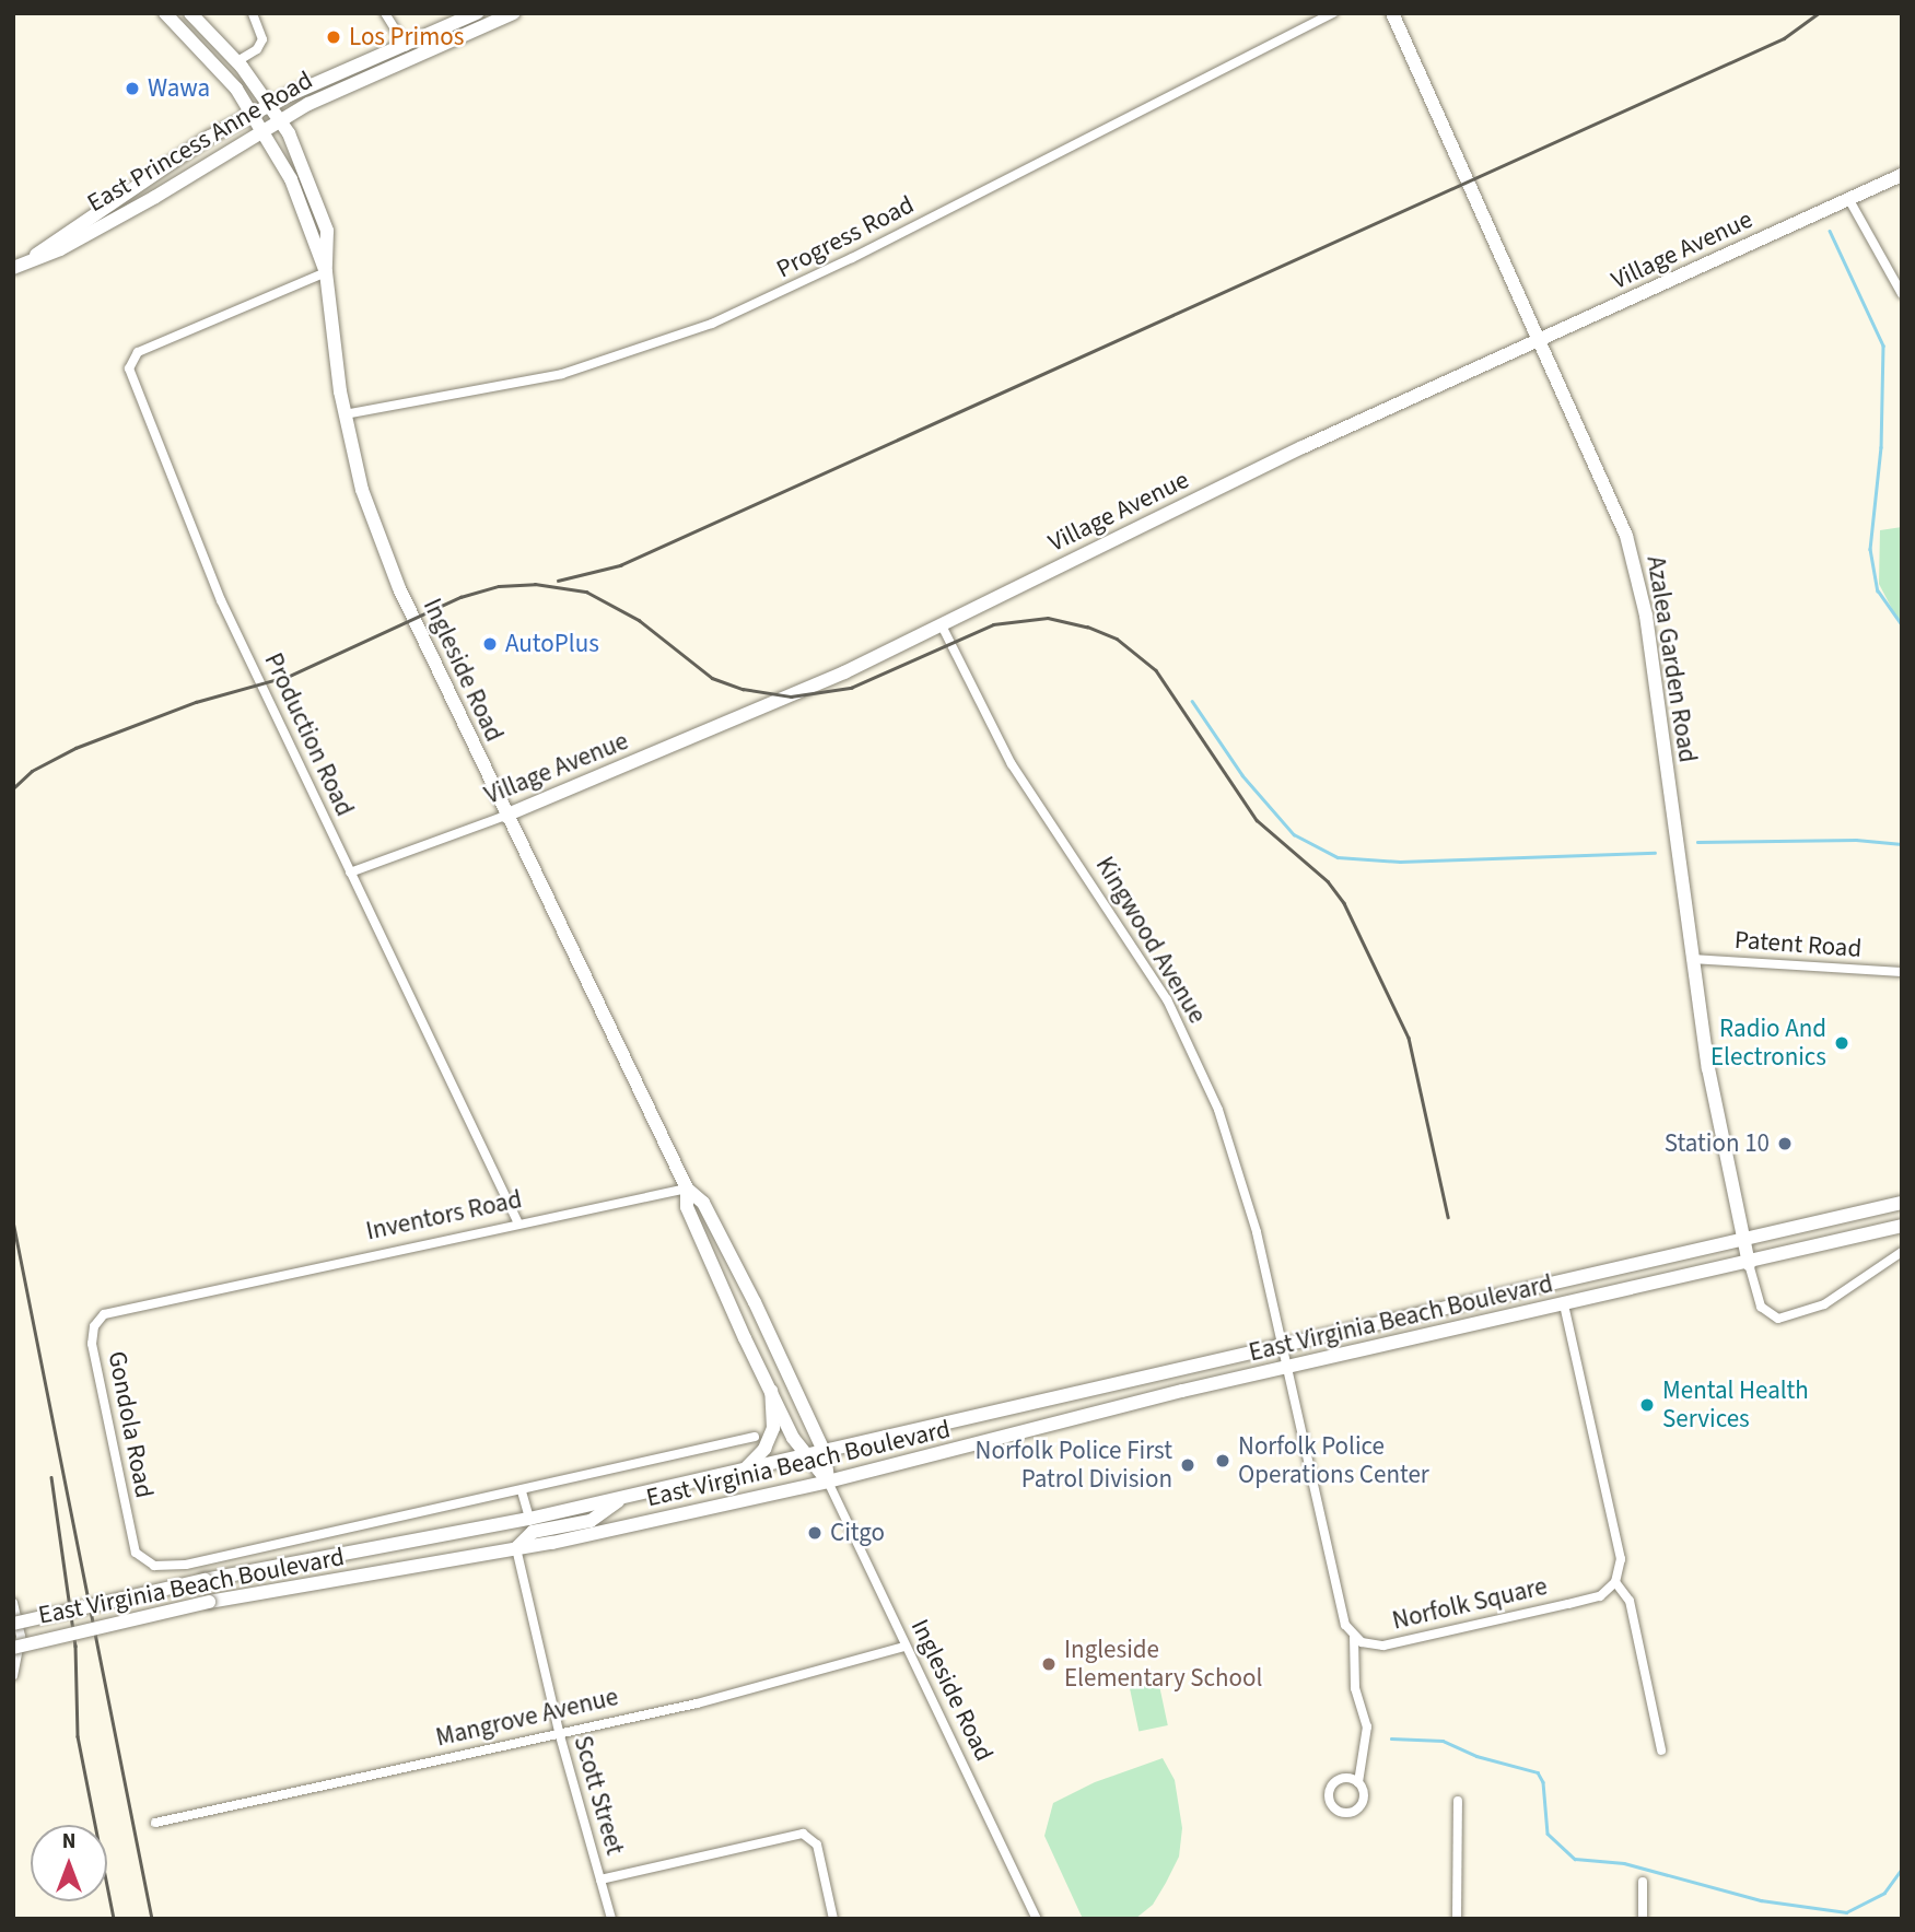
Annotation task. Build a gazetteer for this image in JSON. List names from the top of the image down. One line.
{"streets":{"main road":["East Princess Anne Road","Village Avenue","Azalea Garden Road","Ingleside Road","East Virginia Beach Boulevard"],"street":["Progress Road","Production Road","Kingwood Avenue","Patent Road","Inventors Road","Gondola Road","Norfolk Square","Mangrove Avenue","Scott Street"]},"crossings":[["East Princess Anne Road","Ingleside Road"],["Progress Road","Ingleside Road"],["Village Avenue","Azalea Garden Road"],["Village Avenue","Ingleside Road"],["Village Avenue","Production Road"],["Village Avenue","Kingwood Avenue"],["Azalea Garden Road","Patent Road"],["Azalea Garden Road","East Virginia Beach Boulevard"],["Ingleside Road","Production Road"],["Ingleside Road","Inventors Road"],["Ingleside Road","East Virginia Beach Boulevard"],["Ingleside Road","Mangrove Avenue"],["Production Road","Inventors Road"],["Kingwood Avenue","East Virginia Beach Boulevard"],["Inventors Road","Gondola Road"],["East Virginia Beach Boulevard","Gondola Road"],["East Virginia Beach Boulevard","Scott Street"],["Mangrove Avenue","Scott Street"]],"places":["Los Primos","Wawa","AutoPlus","Radio And Electronics","Station 10","Mental Health Services","Norfolk Police Operations Center","Norfolk Police First Patrol Division","Citgo","Ingleside Elementary School"],"north":"top"}
